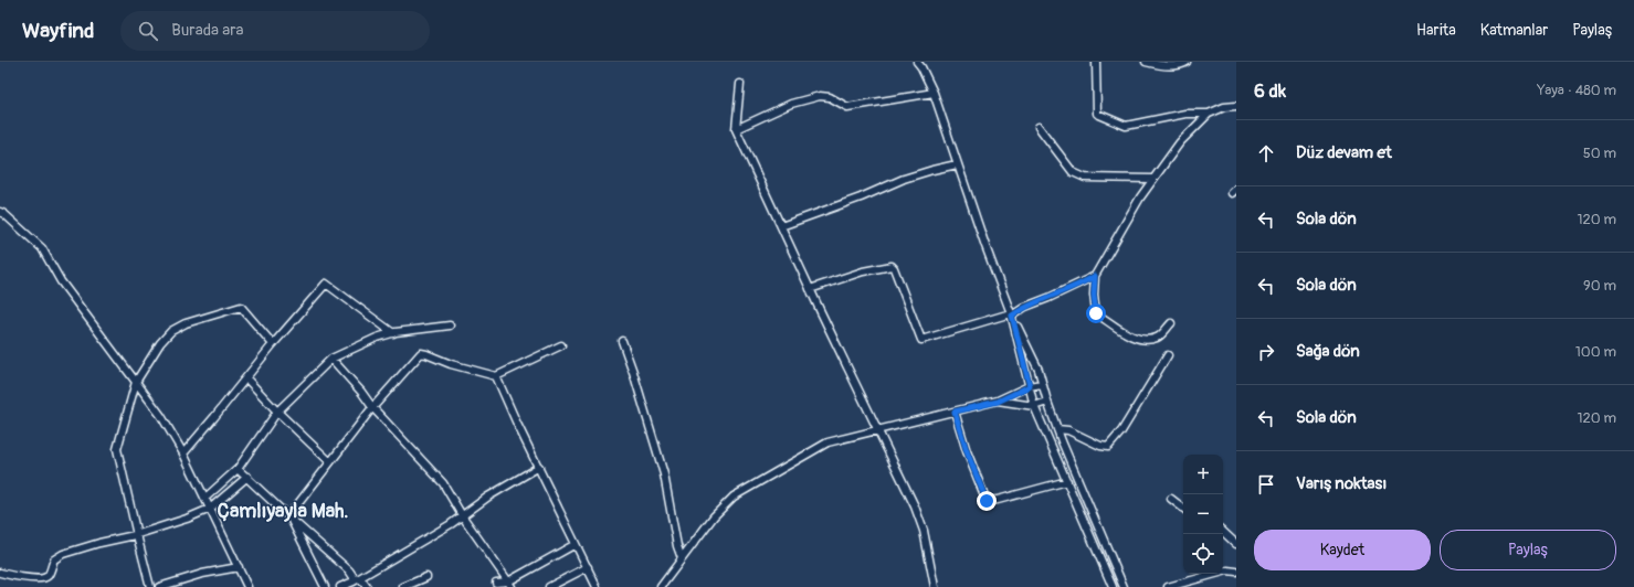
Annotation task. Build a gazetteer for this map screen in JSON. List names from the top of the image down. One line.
{"districts":["Çamlıyayla Mah."],"page":{"header":"Wayfind","search":"Burada ara","nav":["Harita","Katmanlar","Paylaş"],"heading":["6 dk","Yaya · 480 m"],"list":[["Düz devam et","50 m"],["Sola dön","120 m"],["Sola dön","90 m"],["Sağa dön","100 m"],["Sola dön","120 m"],"Varış noktası"],"map_buttons":["+","−"],"buttons":["Kaydet","Paylaş"]}}
